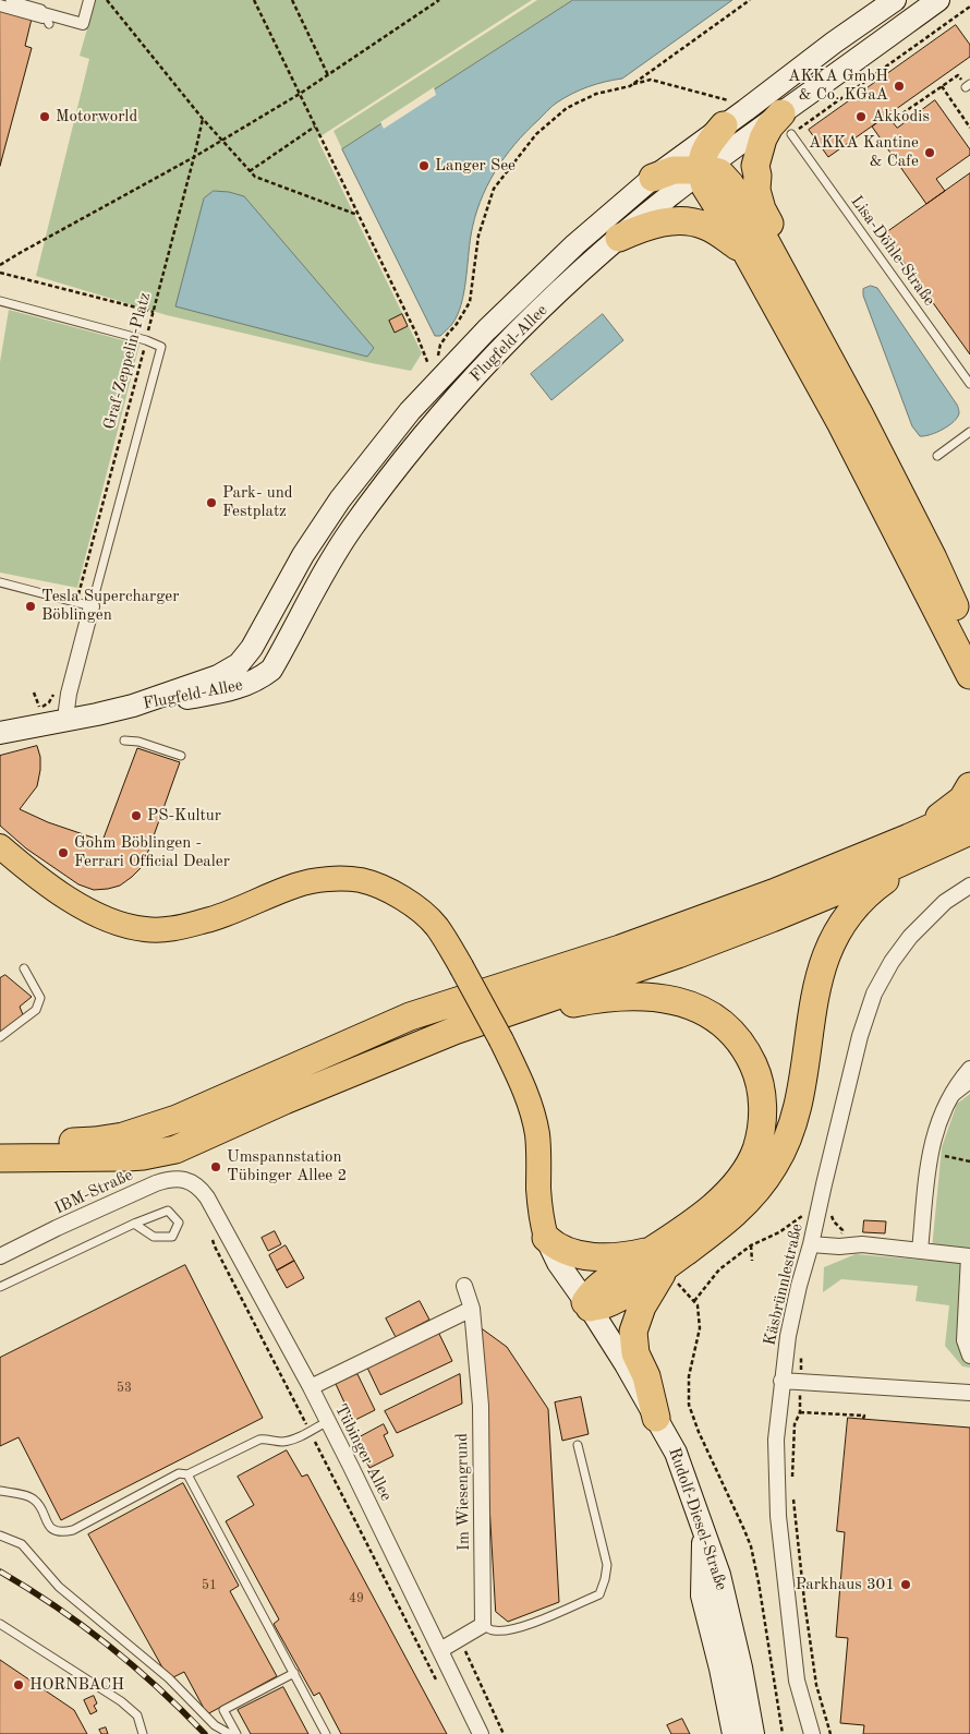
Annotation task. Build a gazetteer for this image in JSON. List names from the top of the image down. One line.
{"streets":{"main road":["Flugfeld-Allee","Rudolf-Diesel-Straße"],"street":["IBM-Straße","Käsbrünnlestraße","Tübinger Allee","Im Wiesengrund"],"lane":["Lisa-Döhle-Straße"],"path":["Graf-Zeppelin-Platz"]},"crossings":[["Lisa-Döhle-Straße","Flugfeld-Allee"],["IBM-Straße","Tübinger Allee"]],"places":["AKKA GmbH & Co. KGaA","Motorworld","Akkodis","AKKA Kantine & Cafe","Langer See","Park- und Festplatz","Tesla Supercharger Böblingen","PS-Kultur","Gohm Böblingen - Ferrari Official Dealer","Umspannstation Tübinger Allee 2","Parkhaus 301","HORNBACH"],"house_numbers":["53","51","49"]}
